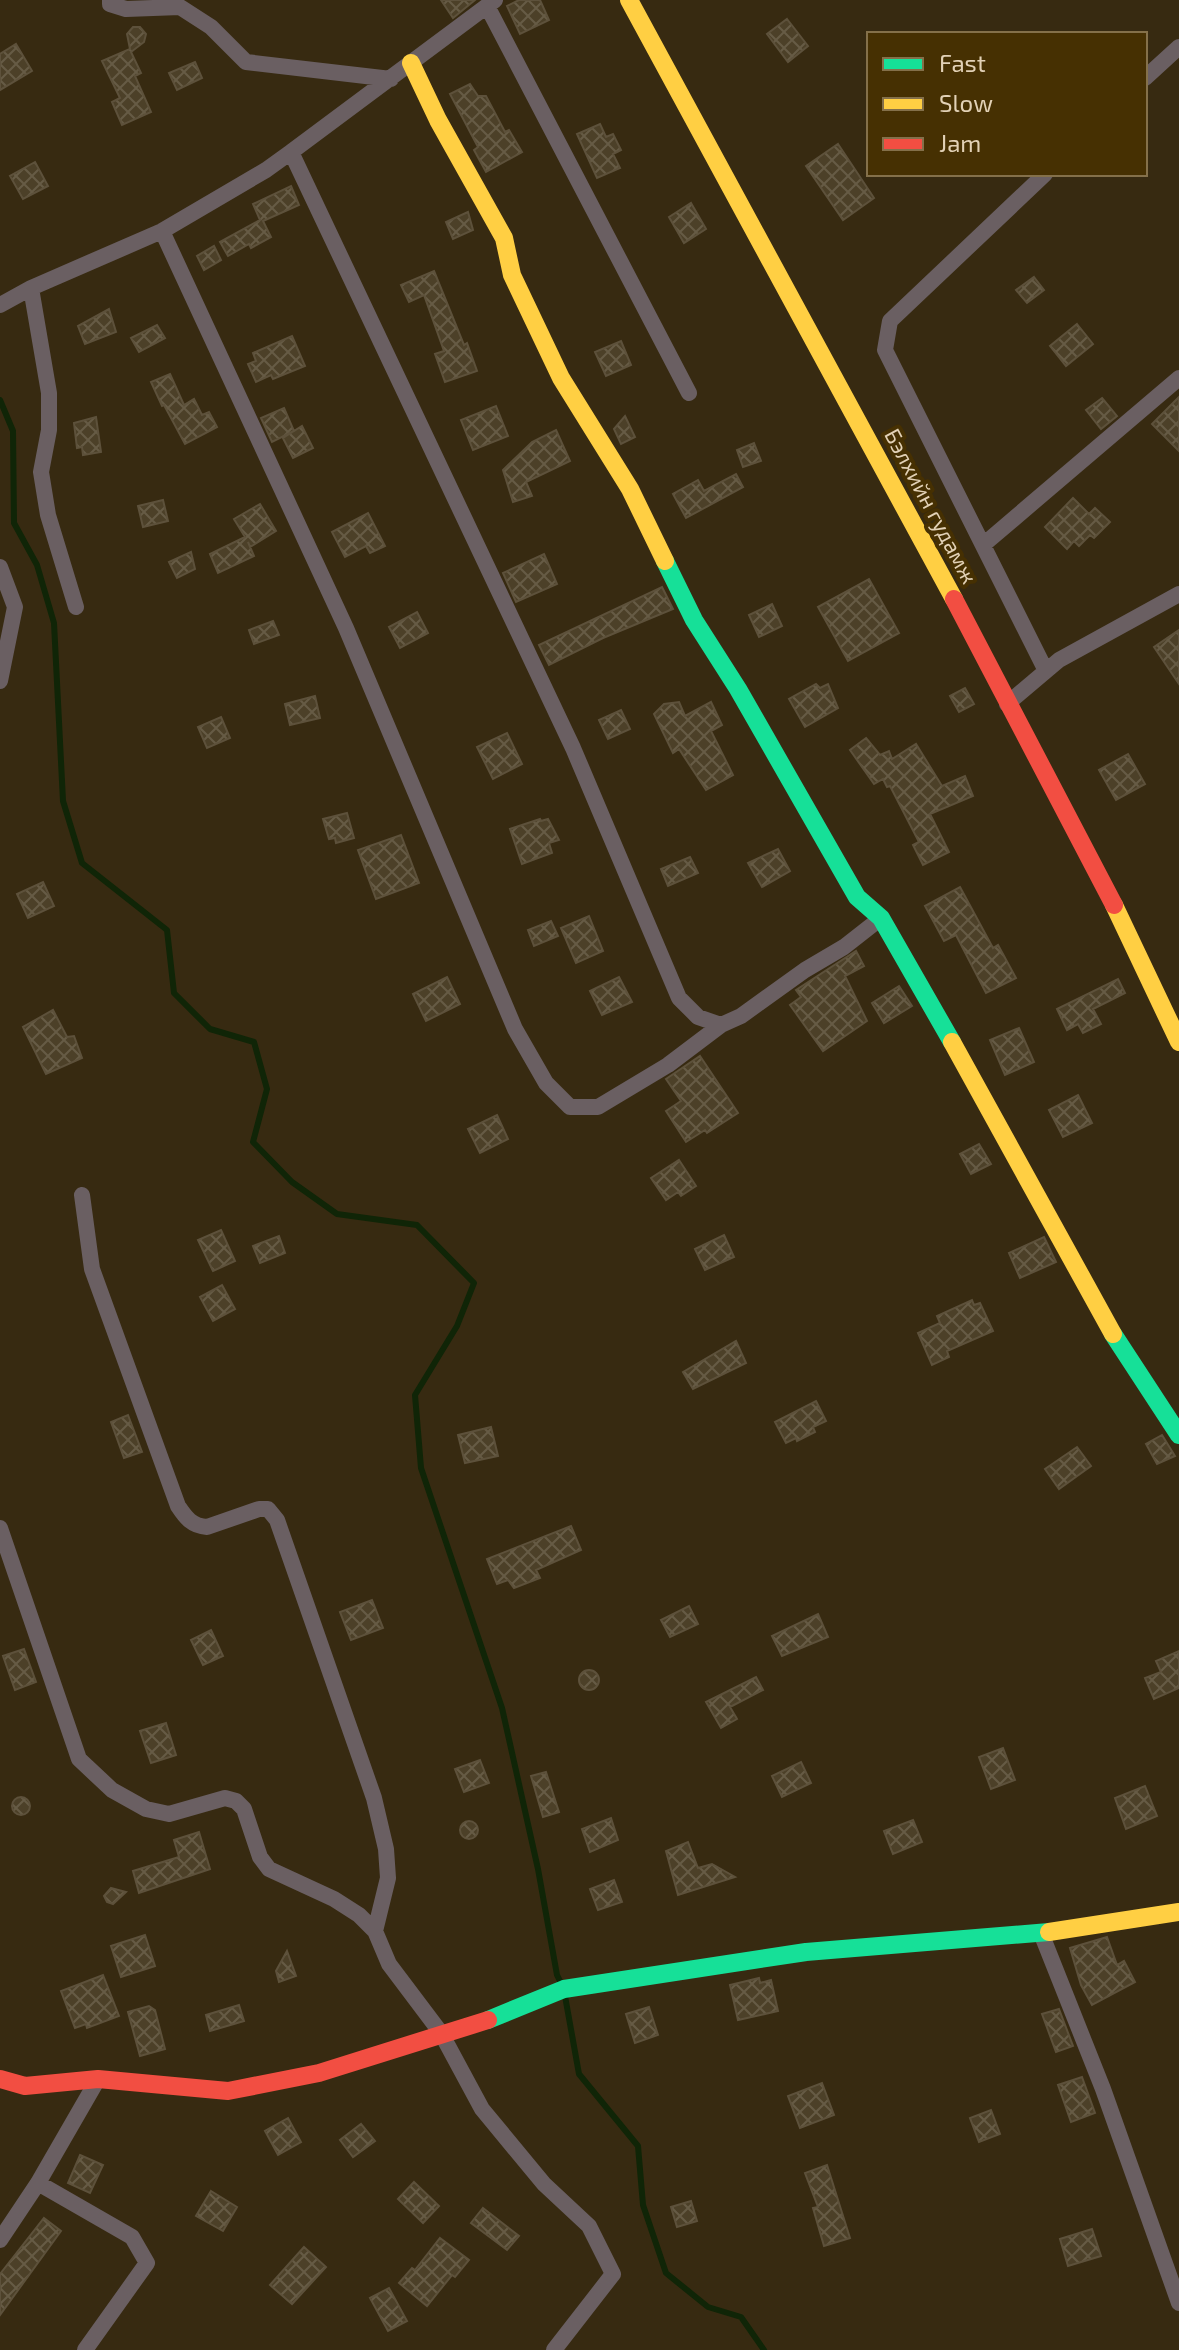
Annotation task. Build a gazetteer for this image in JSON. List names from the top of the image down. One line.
{"streets":{"street":["Бэлхийн гудамж"]},"legend":["Fast","Slow","Jam"]}
